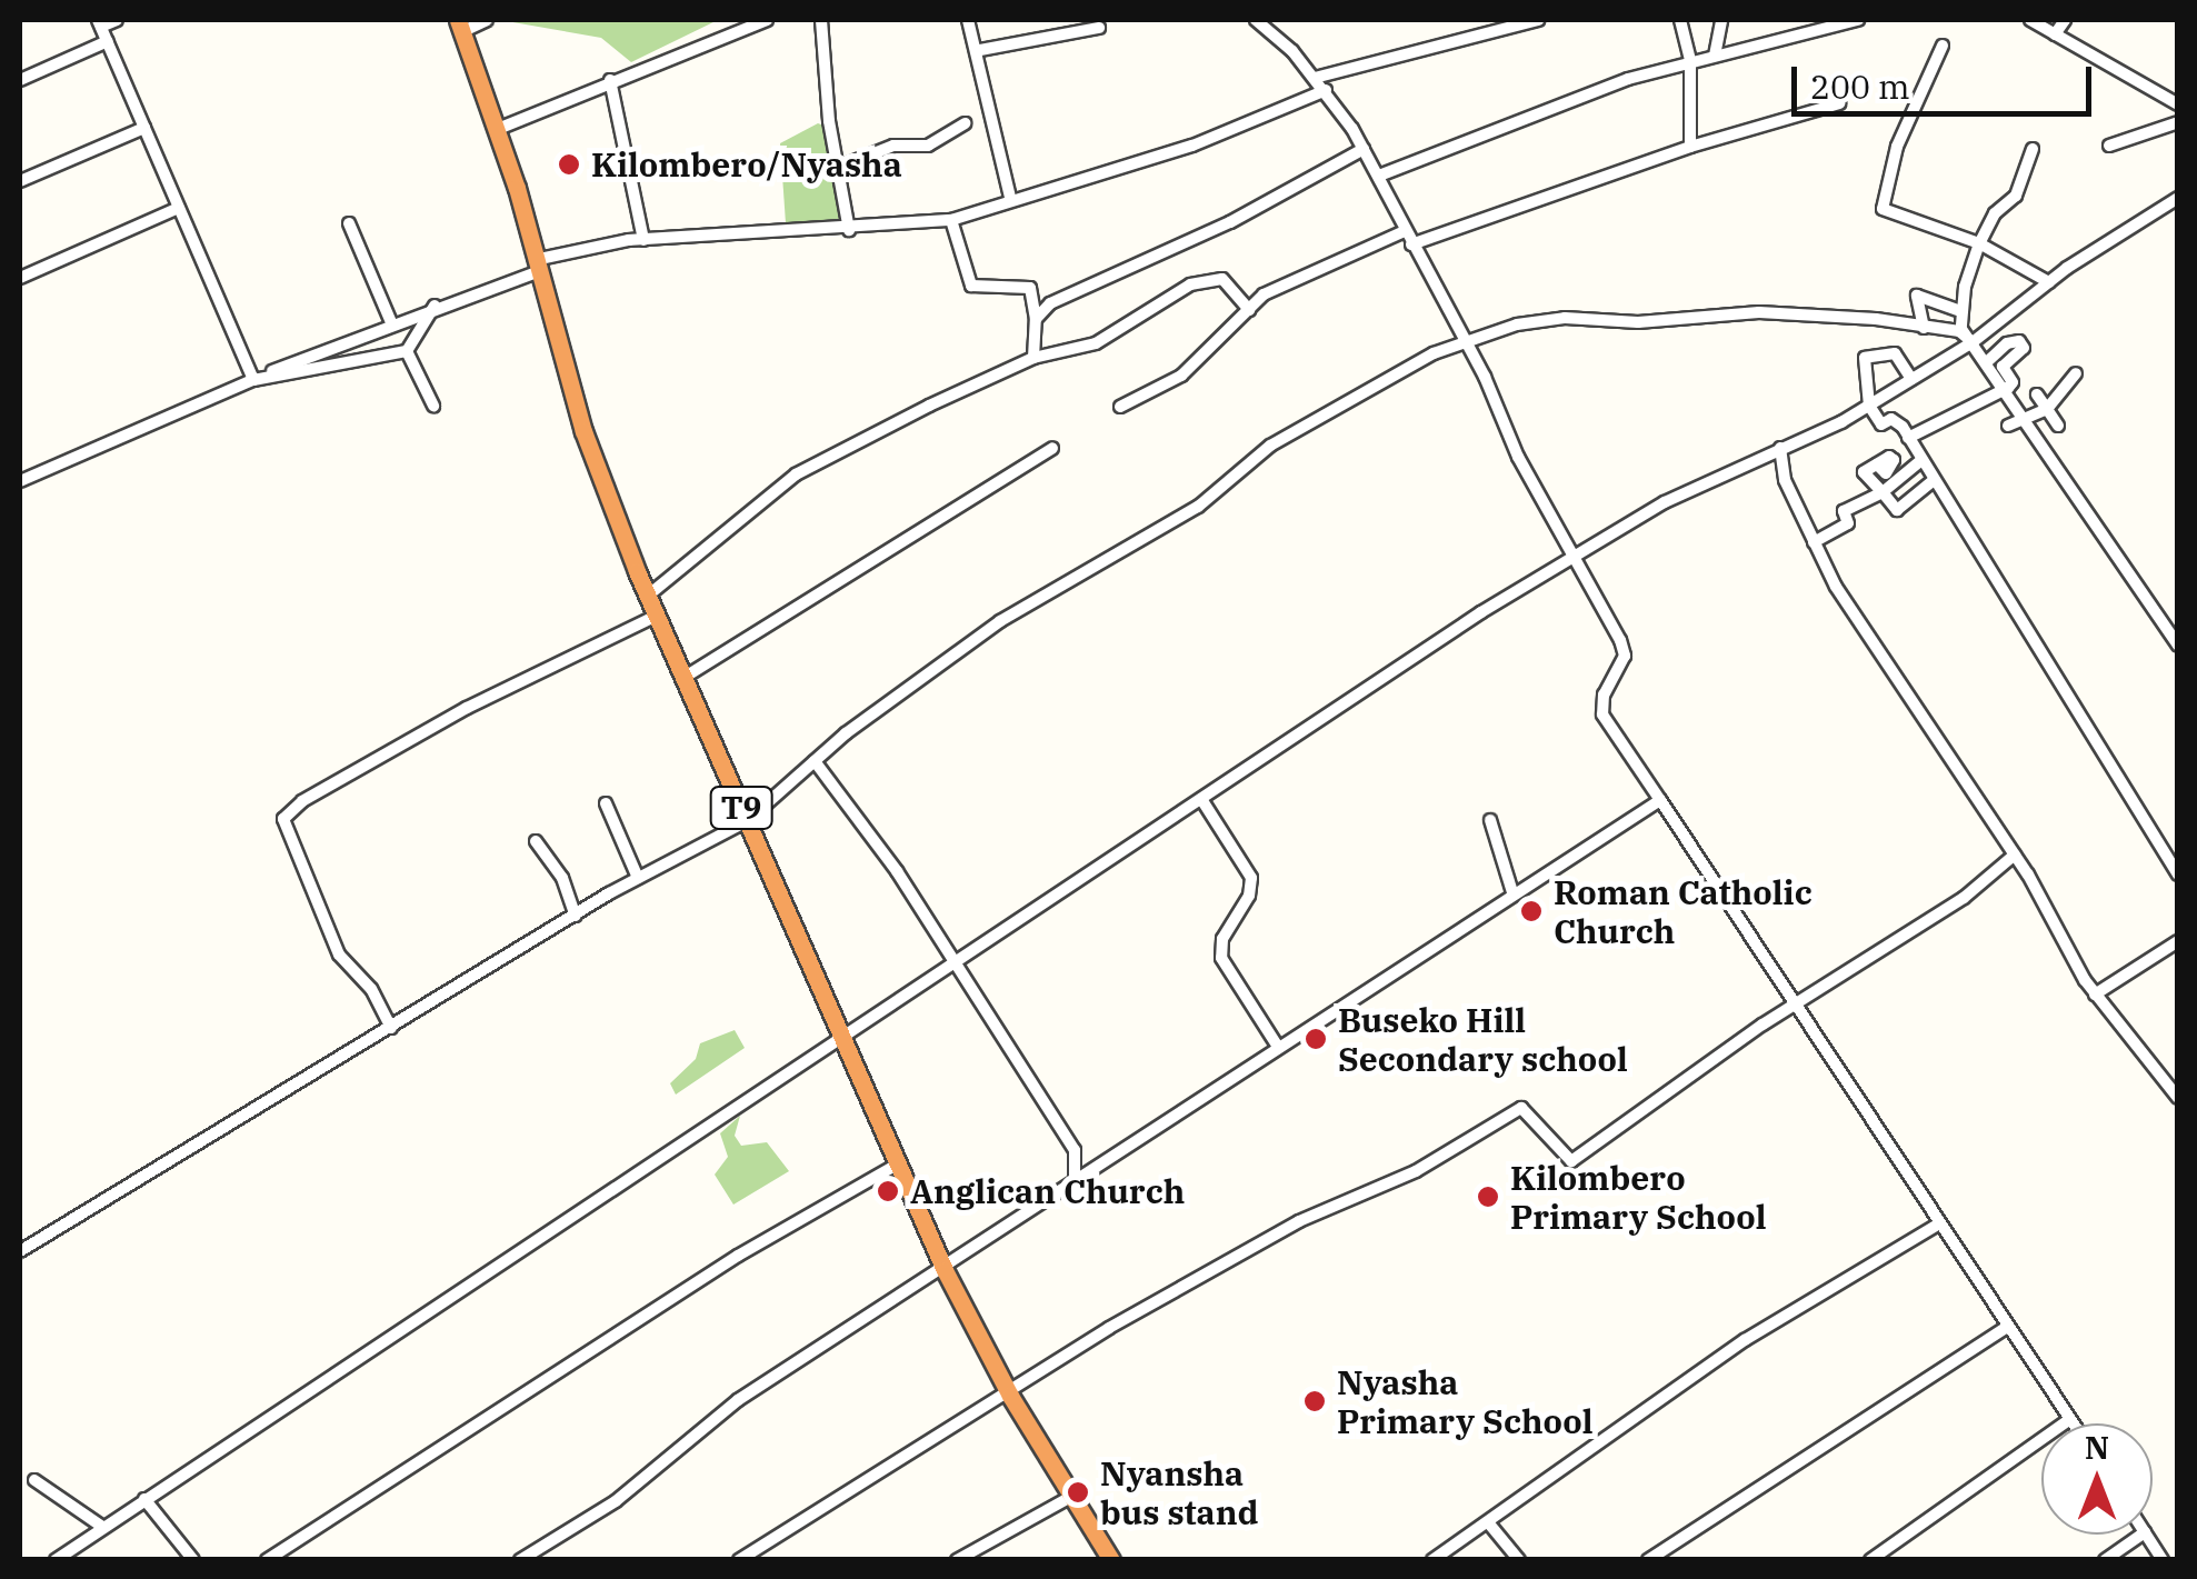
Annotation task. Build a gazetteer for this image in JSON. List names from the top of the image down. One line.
{"streets":{"highway":["T9"]},"places":["Kilombero/Nyasha","Roman Catholic Church","Buseko Hill Secondary school","Anglican Church","Kilombero Primary School","Nyasha Primary School","Nyansha bus stand"],"scale_bar":"200 m","north":"top"}
